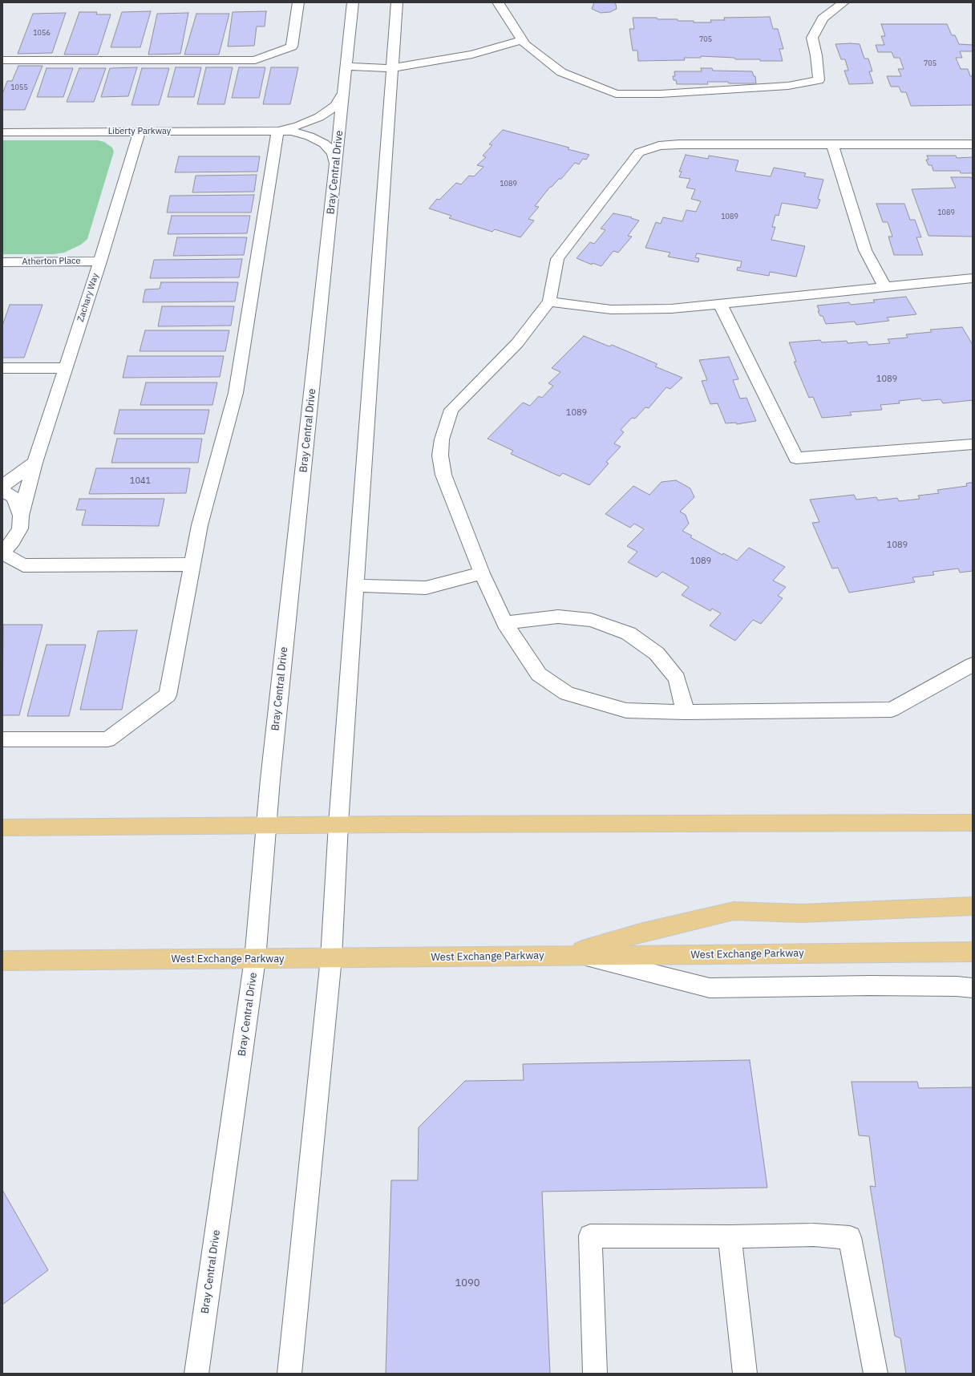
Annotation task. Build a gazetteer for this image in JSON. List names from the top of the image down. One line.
{"streets":{"main road":["West Exchange Parkway"],"street":["Liberty Parkway","Bray Central Drive","Atherton Place","Zachary Way"]},"crossings":[["Liberty Parkway","Bray Central Drive"],["Liberty Parkway","Zachary Way"],["Bray Central Drive","West Exchange Parkway"],["Atherton Place","Zachary Way"]],"house_numbers":["1056","705","705","1055","1089","1089","1089","1089","1089","1041","1089","1089","1090"]}
